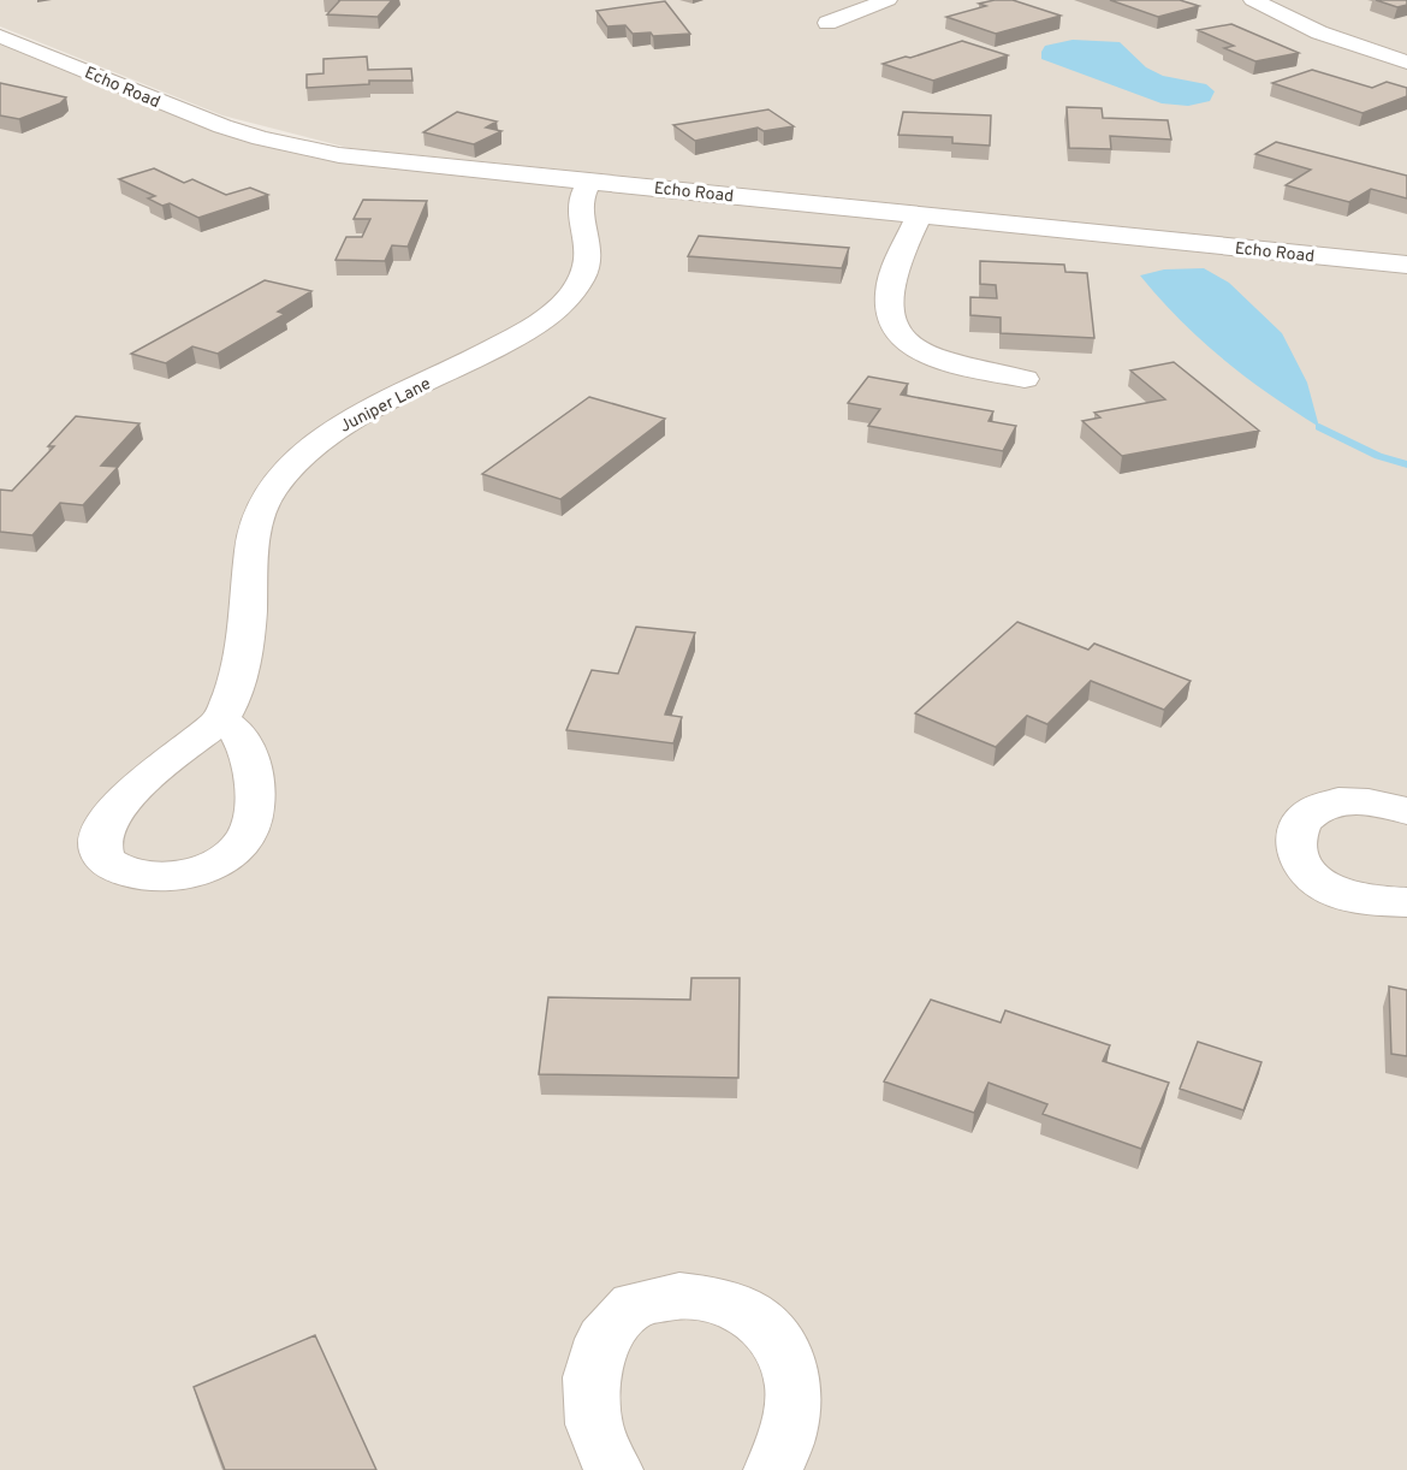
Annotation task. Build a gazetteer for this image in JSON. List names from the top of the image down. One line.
{"streets":{"street":["Echo Road","Juniper Lane"]},"crossings":[["Echo Road","Juniper Lane"]]}
